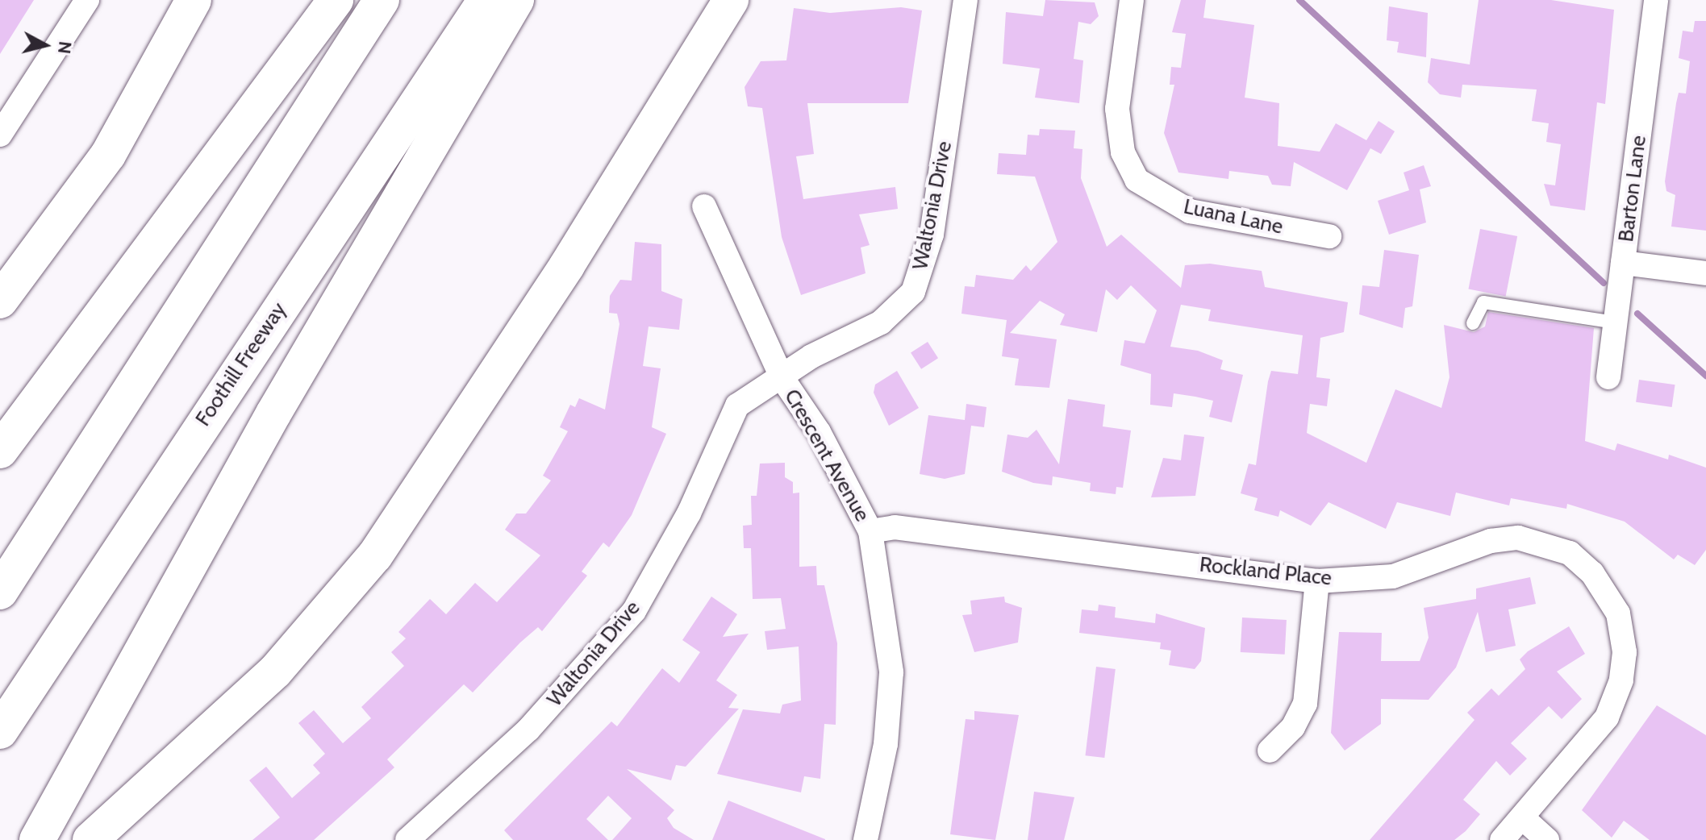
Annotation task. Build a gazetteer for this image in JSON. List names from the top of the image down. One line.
{"streets":{"highway":["Foothill Freeway"],"street":["Barton Lane","Waltonia Drive","Luana Lane","Crescent Avenue","Rockland Place"]},"crossings":[["Waltonia Drive","Crescent Avenue"],["Crescent Avenue","Rockland Place"]],"north":"right"}
